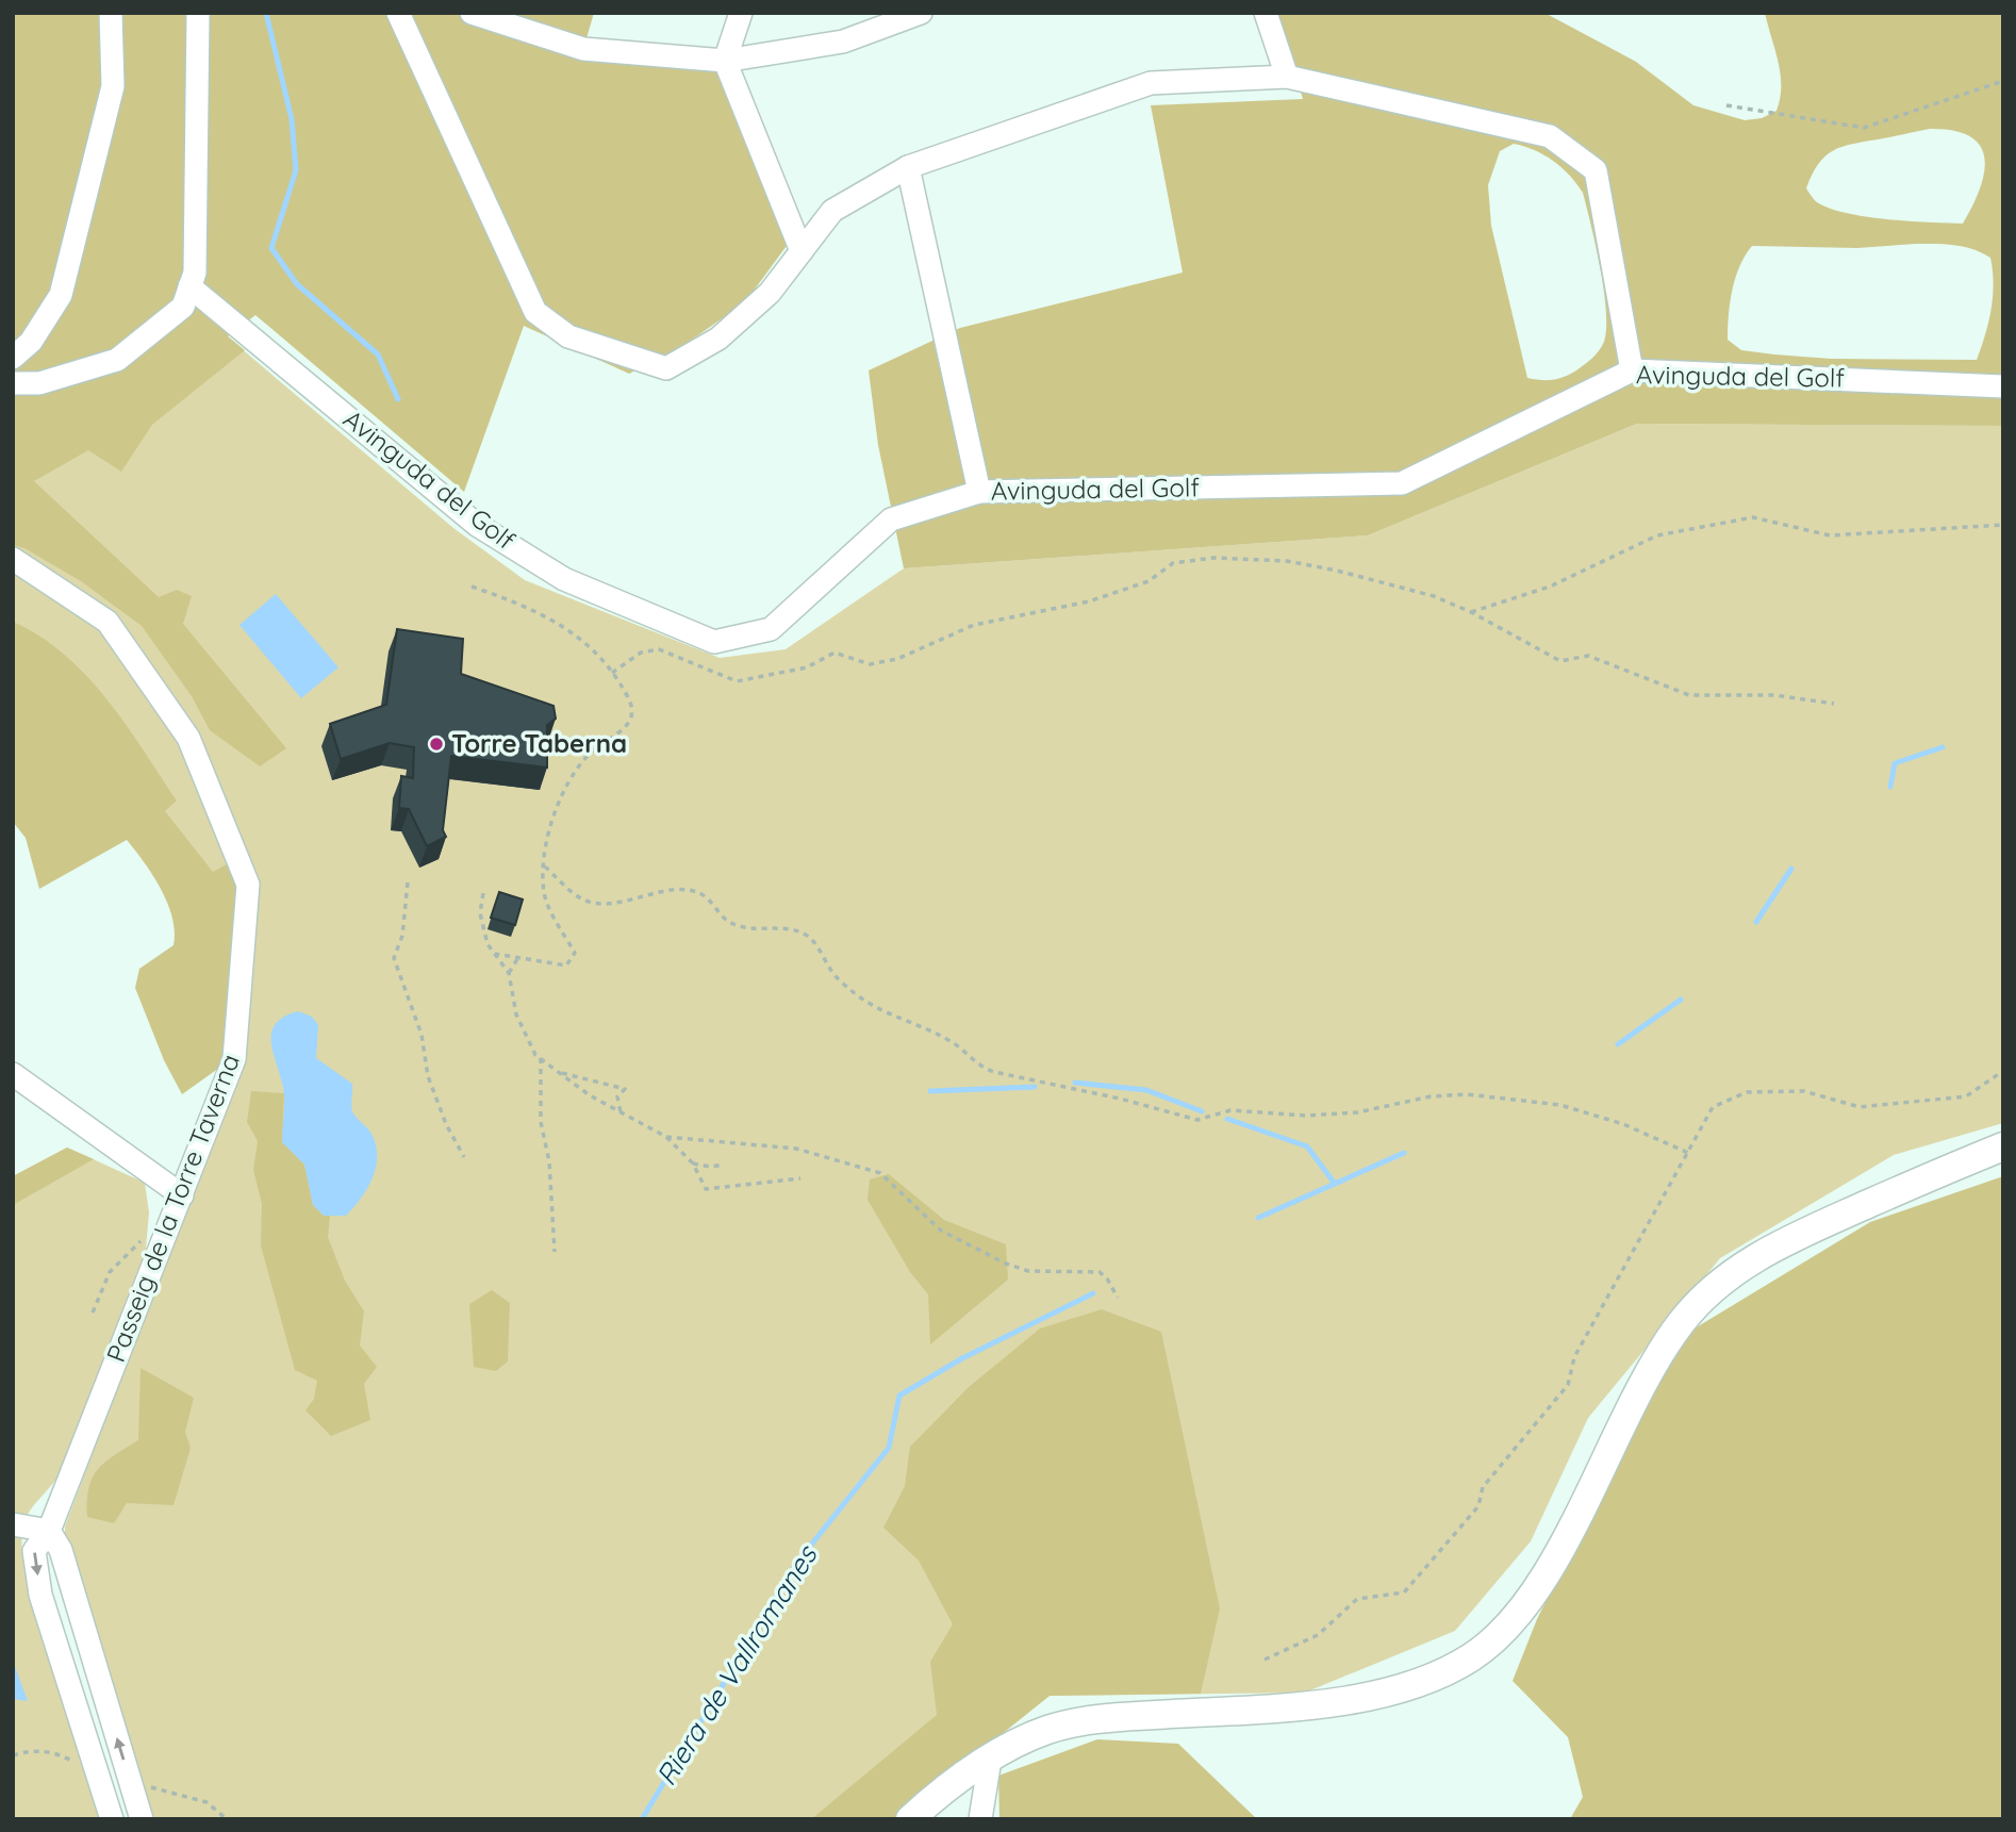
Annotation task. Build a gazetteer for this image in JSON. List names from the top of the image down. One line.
{"streets":{"street":["Avinguda del Golf","Passeig de la Torre Taverna"]},"water":["Riera de Vallromanes"],"places":["Torre Taberna"]}
